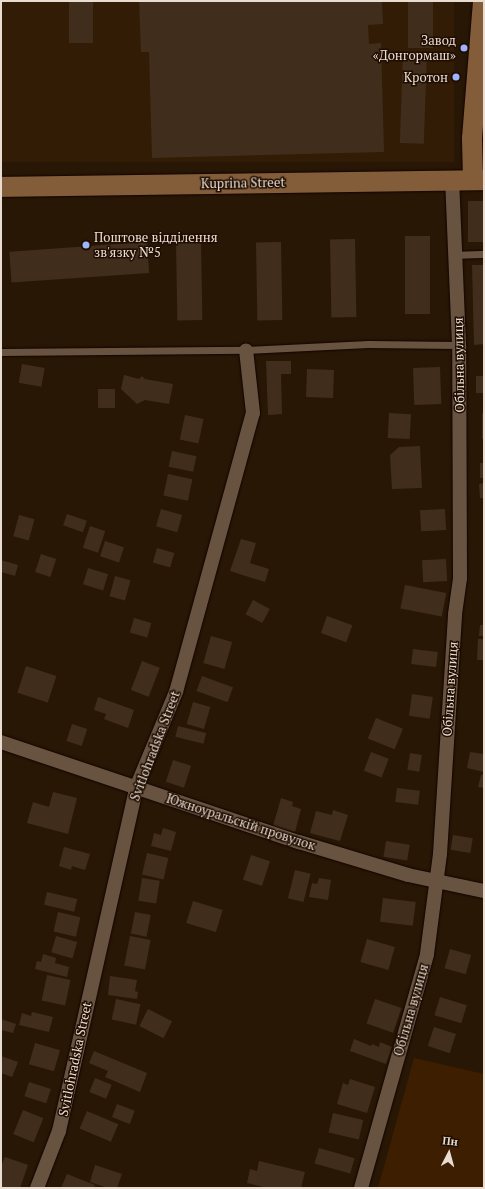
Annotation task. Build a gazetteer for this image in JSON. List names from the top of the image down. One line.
{"streets":{"main road":["Kuprina Street"],"street":["Обільна вулиця","Svitlohradska Street","Южноуральскій провулок"]},"crossings":[["Kuprina Street","Обільна вулиця"],["Обільна вулиця","Южноуральскій провулок"],["Svitlohradska Street","Южноуральскій провулок"]],"places":["Завод «Донгормаш»","Кротон","Поштове відділення зв'язку №5"],"north":"top"}
